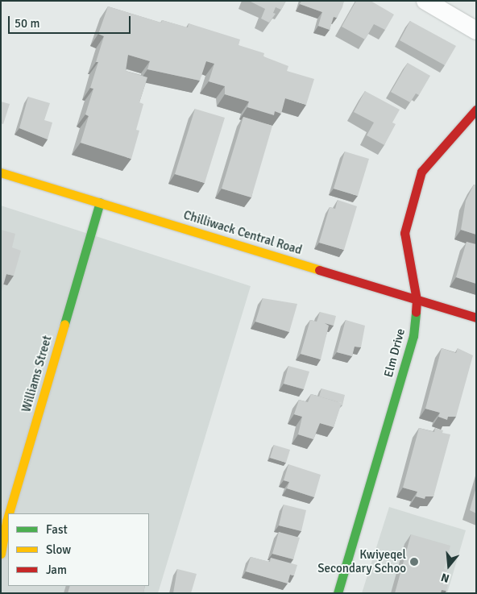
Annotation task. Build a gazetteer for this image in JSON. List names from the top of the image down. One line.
{"streets":{"street":["Chilliwack Central Road","Elm Drive","Williams Street"]},"crossings":[["Chilliwack Central Road","Elm Drive"],["Chilliwack Central Road","Williams Street"]],"places":["Kwiyeqel Secondary Schoo"],"legend":["Fast","Slow","Jam"],"scale_bar":"50 m","north":"bottom"}
